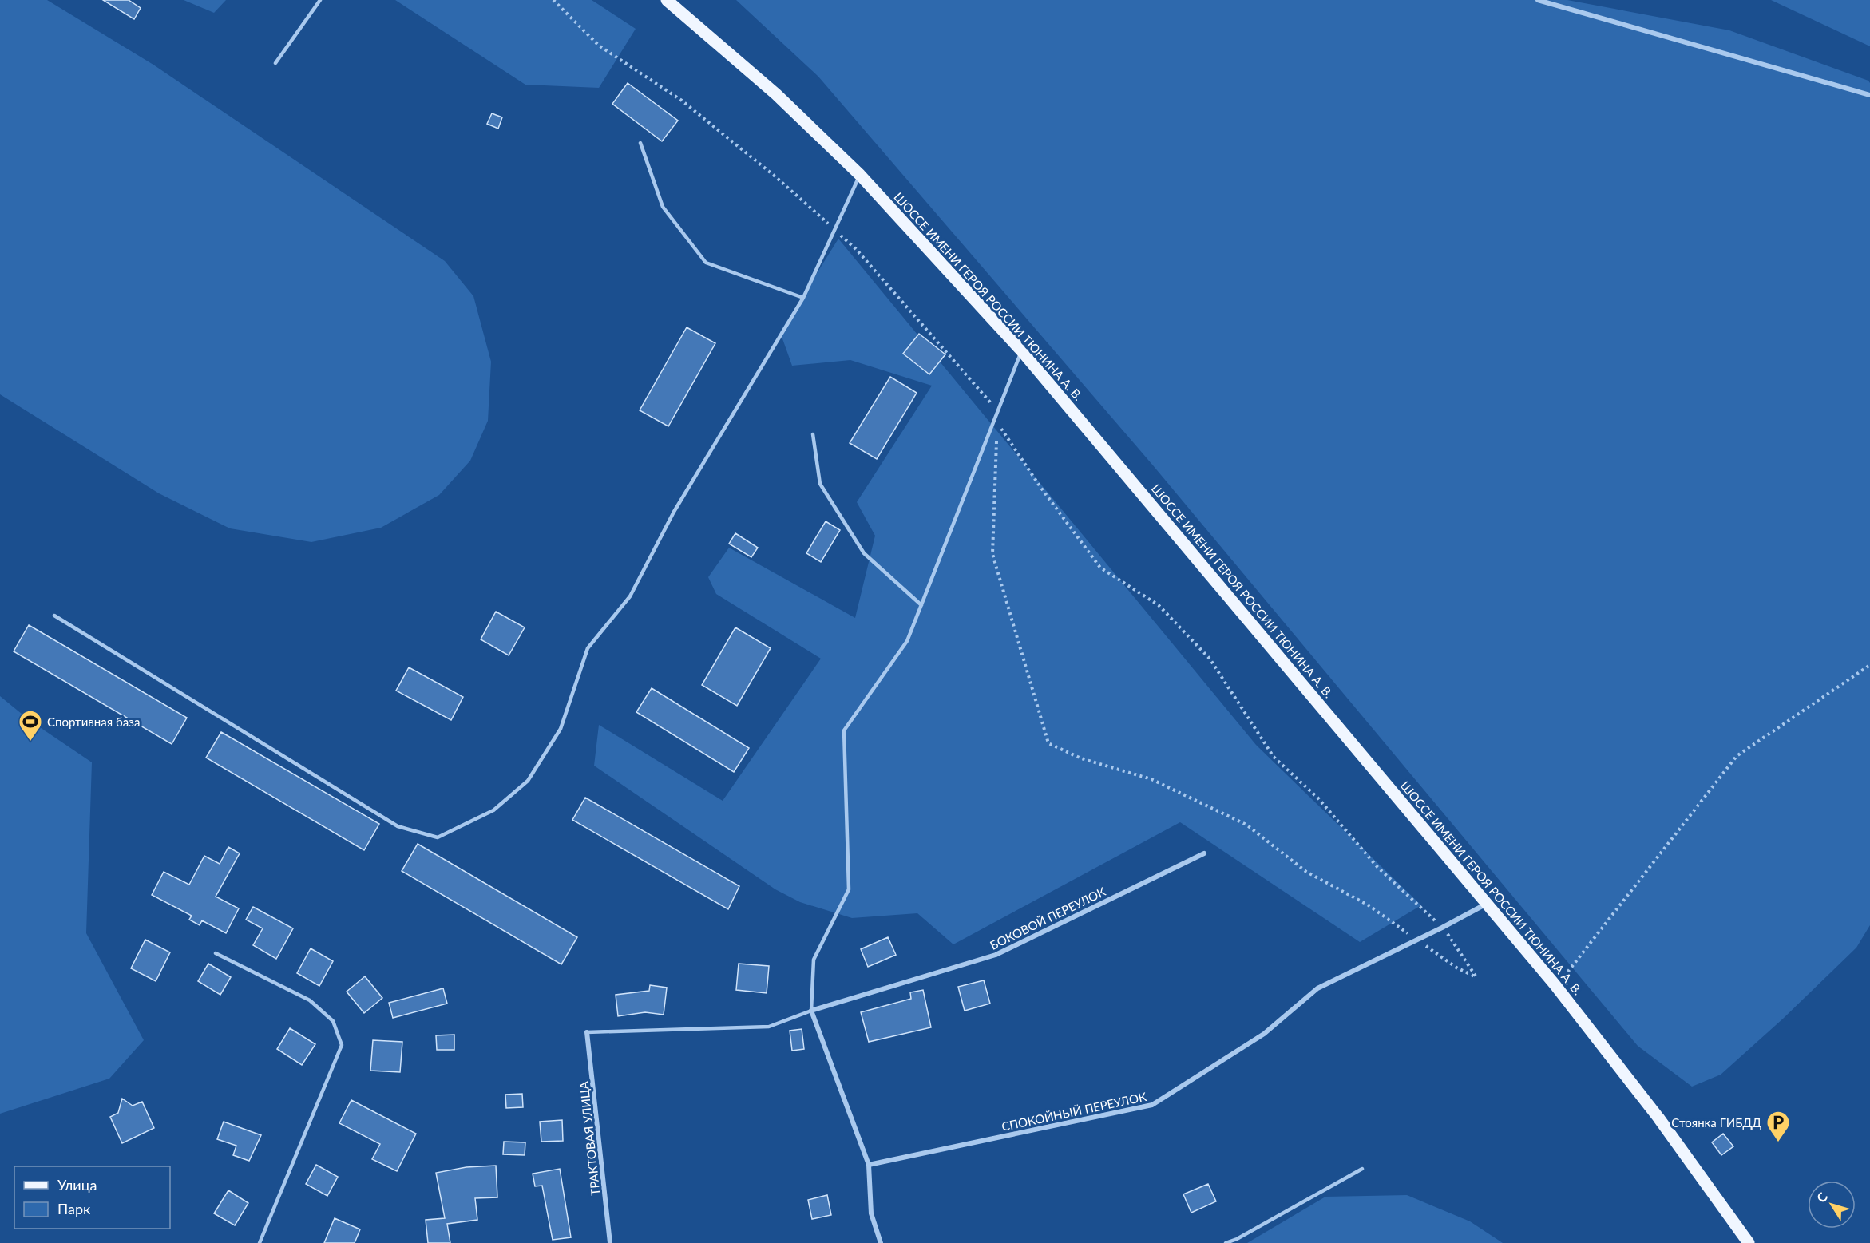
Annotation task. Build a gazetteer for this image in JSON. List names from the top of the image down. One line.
{"streets":{"main road":["ШОССЕ ИМЕНИ ГЕРОЯ РОССИИ ТЮНИНА А. В."],"street":["БОКОВОЙ ПЕРЕУЛОК","СПОКОЙНЫЙ ПЕРЕУЛОК","ТРАКТОВАЯ УЛИЦА"]},"crossings":[["ШОССЕ ИМЕНИ ГЕРОЯ РОССИИ ТЮНИНА А. В.","СПОКОЙНЫЙ ПЕРЕУЛОК"]],"places":{"sports":["Спортивная база"],"parking":["Стоянка ГИБДД"]},"legend":["Улица","Парк"],"north":"top left"}
